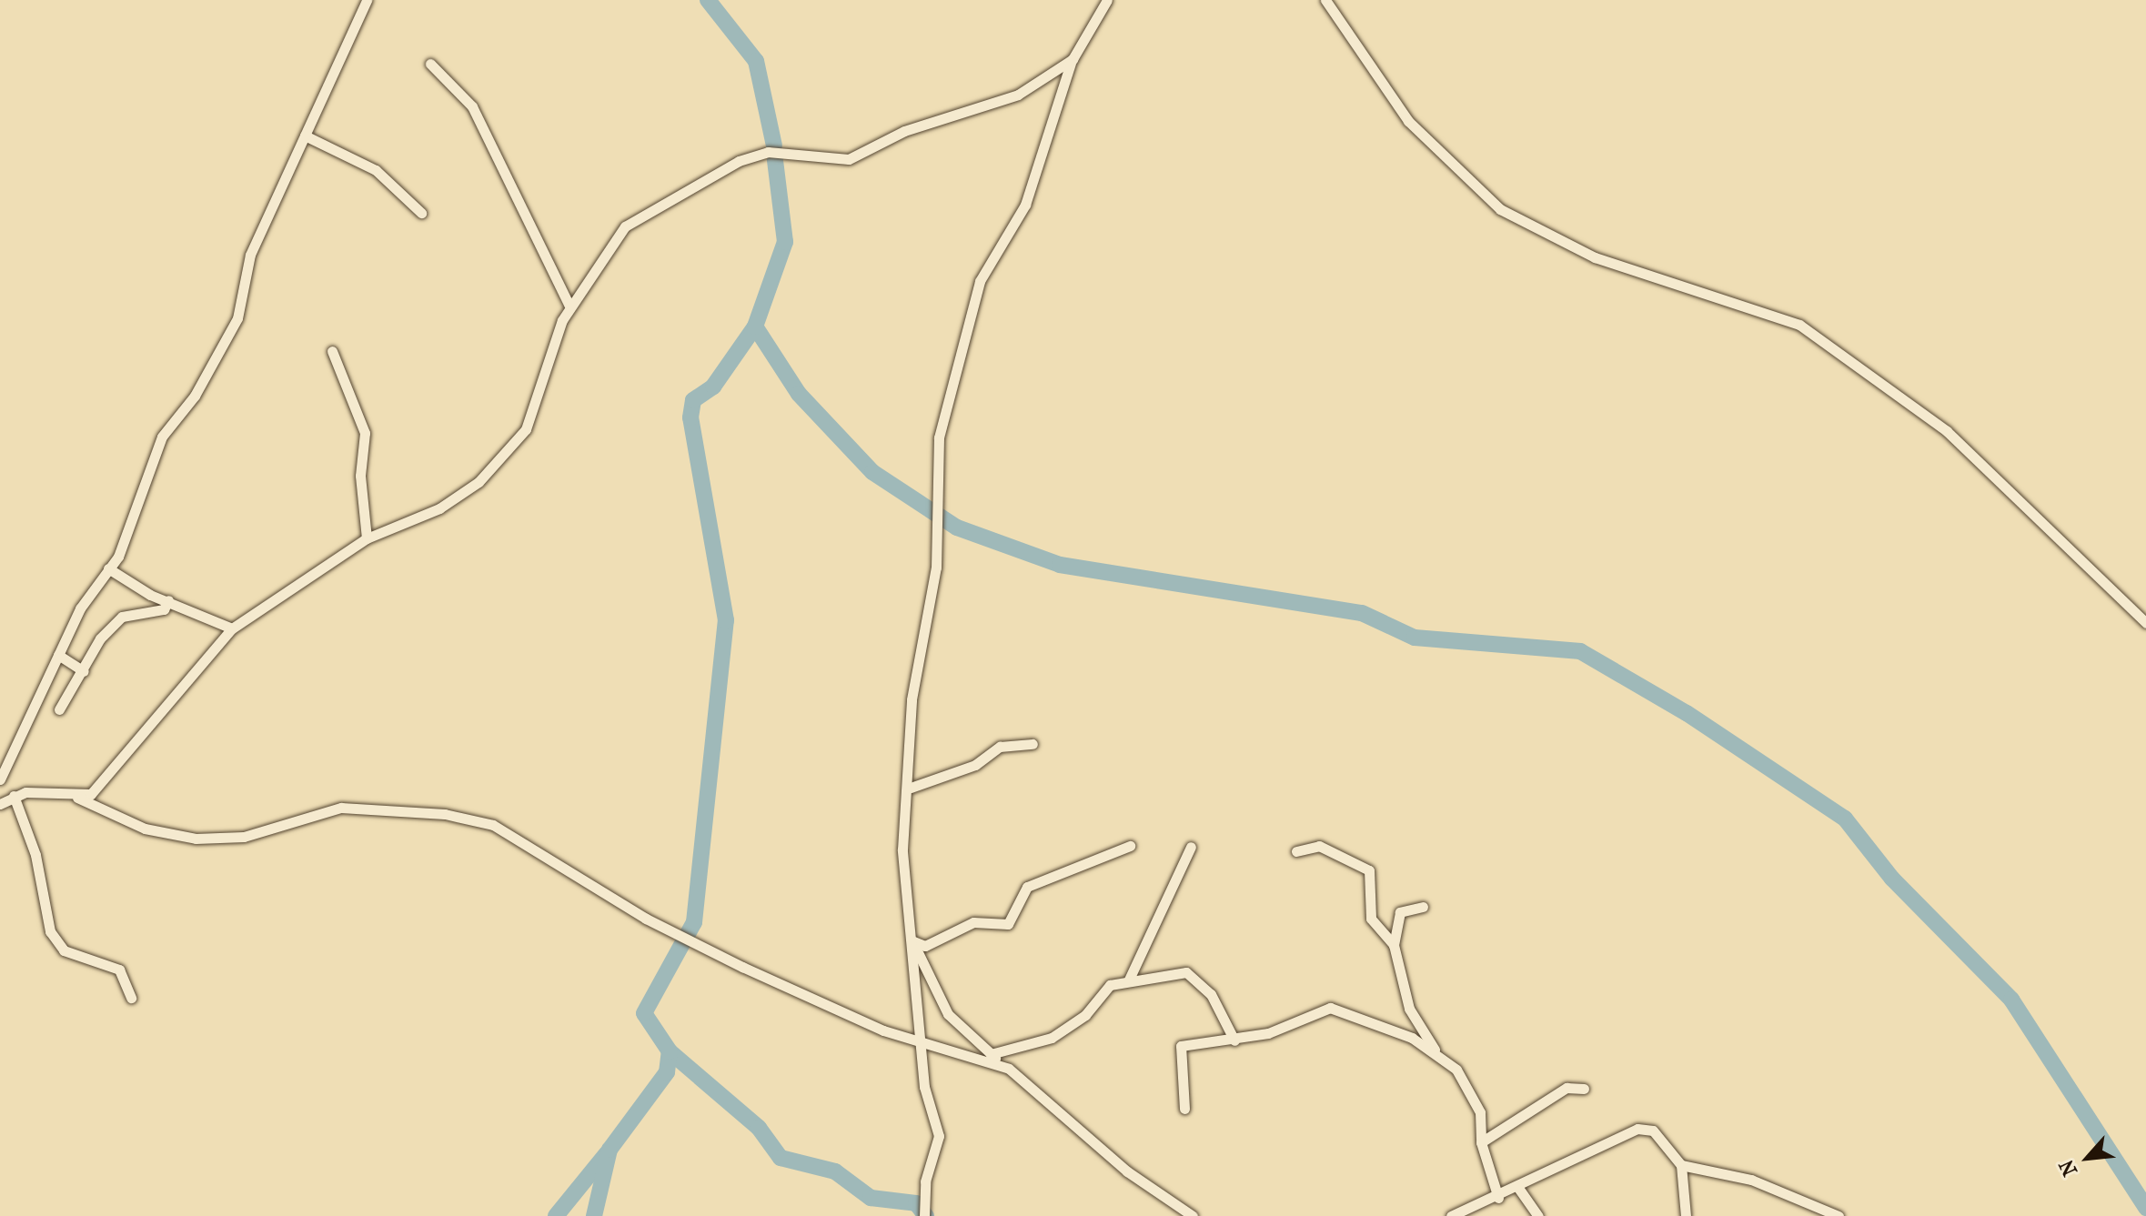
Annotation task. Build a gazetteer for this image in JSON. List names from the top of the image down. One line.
{"north":"bottom left"}
